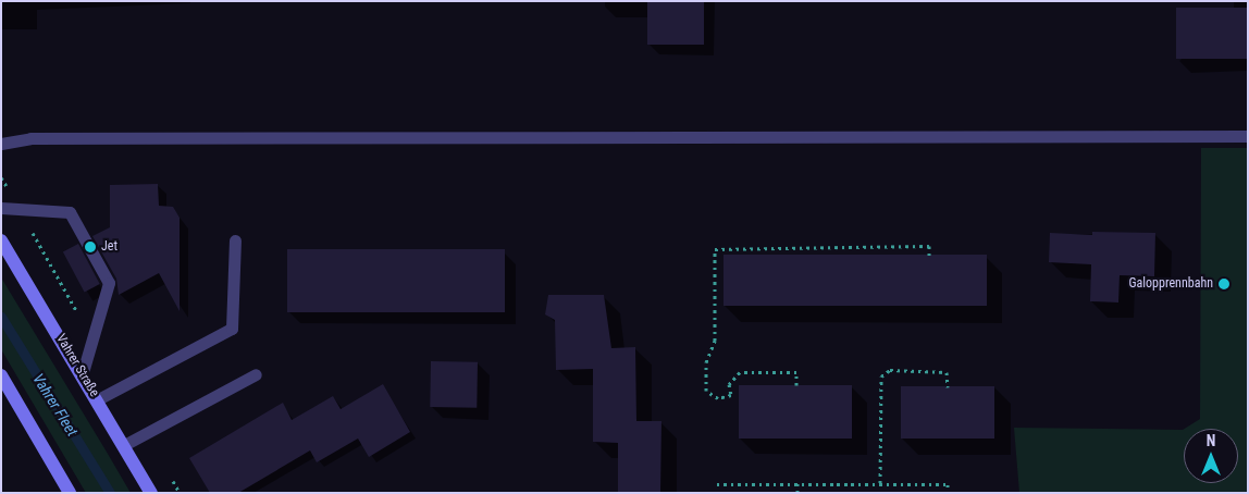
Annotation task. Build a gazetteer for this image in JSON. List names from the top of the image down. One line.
{"streets":{"main road":["Vahrer Straße"]},"water":["Vahrer Fleet"],"places":["Jet","Galopprennbahn"],"north":"top"}
